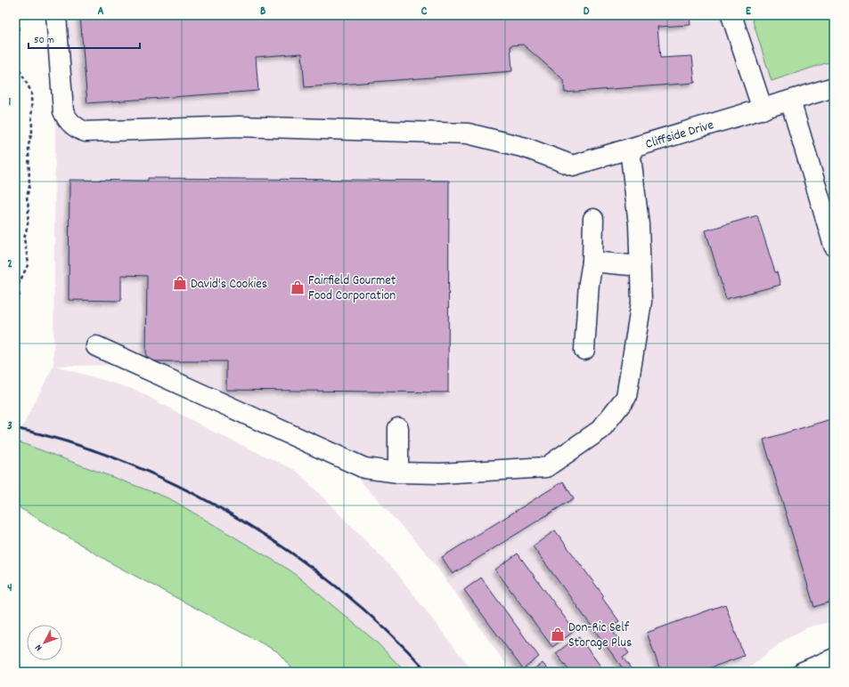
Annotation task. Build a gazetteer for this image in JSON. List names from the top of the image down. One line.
{"streets":{"street":["Cliffside Drive"]},"places":{"shop":["David's Cookies","Fairfield Gourmet Food Corporation","Don-Ric Self Storage Plus"]},"scale_bar":"50 m","north":"bottom left","grid":{"columns":["A","B","C","D","E"],"rows":["1","2","3","4"]}}
